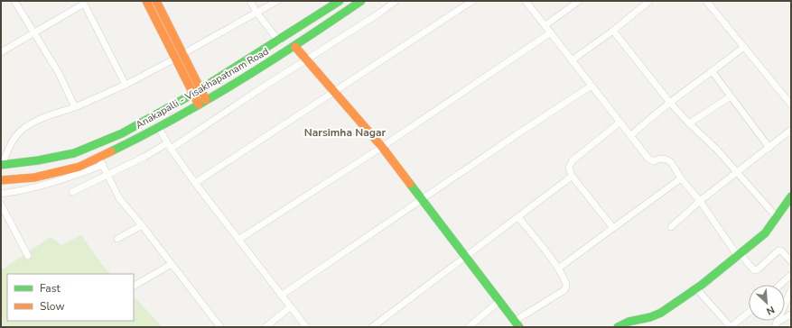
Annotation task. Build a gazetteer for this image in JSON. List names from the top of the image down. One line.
{"streets":{"main road":["Anakapalli - Visakhapatnam Road"]},"districts":["Narsimha Nagar"],"legend":["Fast","Slow"],"north":"bottom right"}
